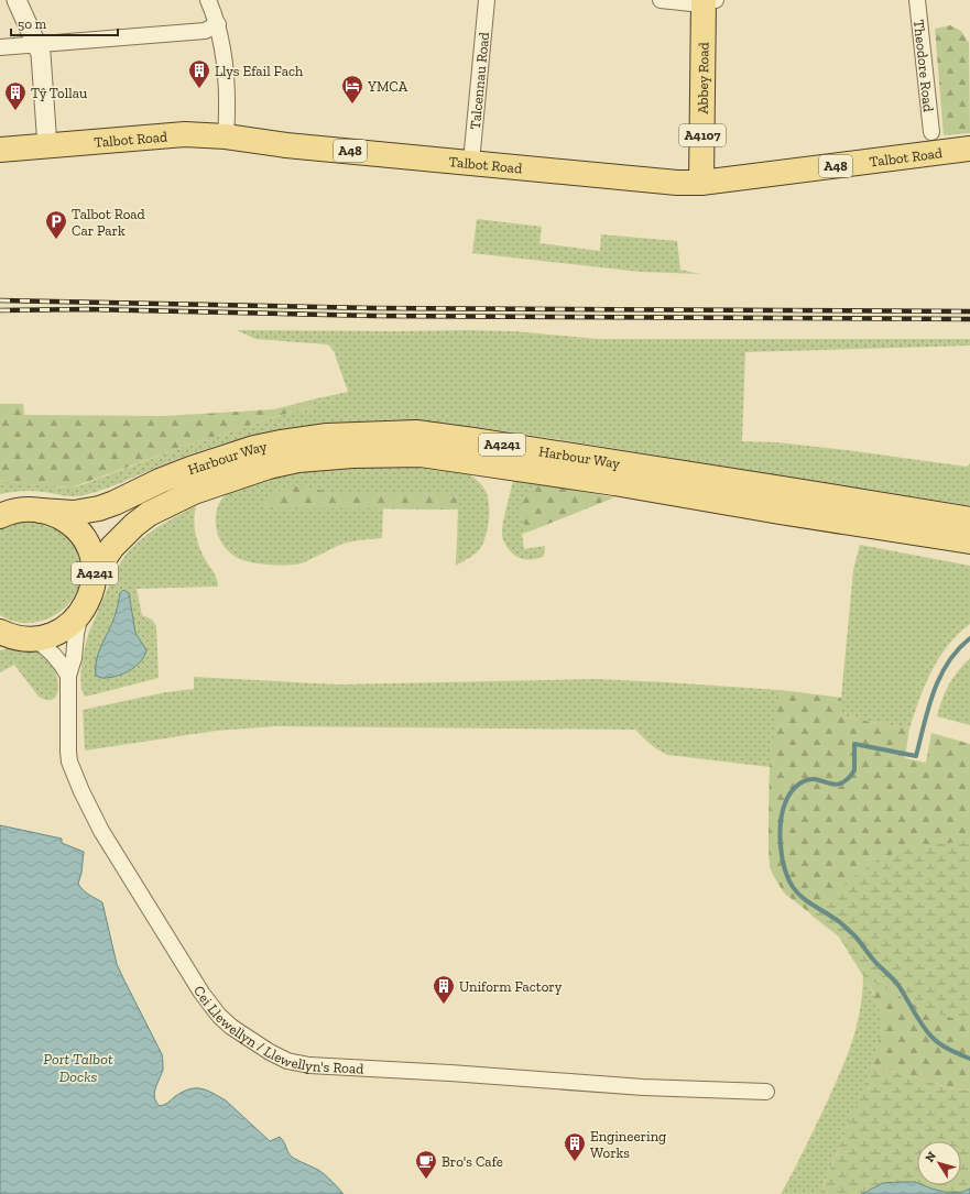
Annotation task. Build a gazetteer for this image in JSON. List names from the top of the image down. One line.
{"streets":{"main road":["Abbey Road","A4107","Talbot Road","A48","A4241","Harbour Way"],"street":["Theodore Road","Talcennau Road","Cei Llewellyn / Llewellyn's Road"]},"crossings":[["Abbey Road","Talbot Road"],["Talcennau Road","Talbot Road"],["A4241","Harbour Way"]],"water":["Port Talbot Docks"],"places":{"building":["Llys Efail Fach","Tŷ Tollau","Uniform Factory","Engineering Works"],"hotel":["YMCA"],"parking":["Talbot Road Car Park"],"cafe":["Bro's Cafe"]},"scale_bar":"50 m","north":"top left"}
